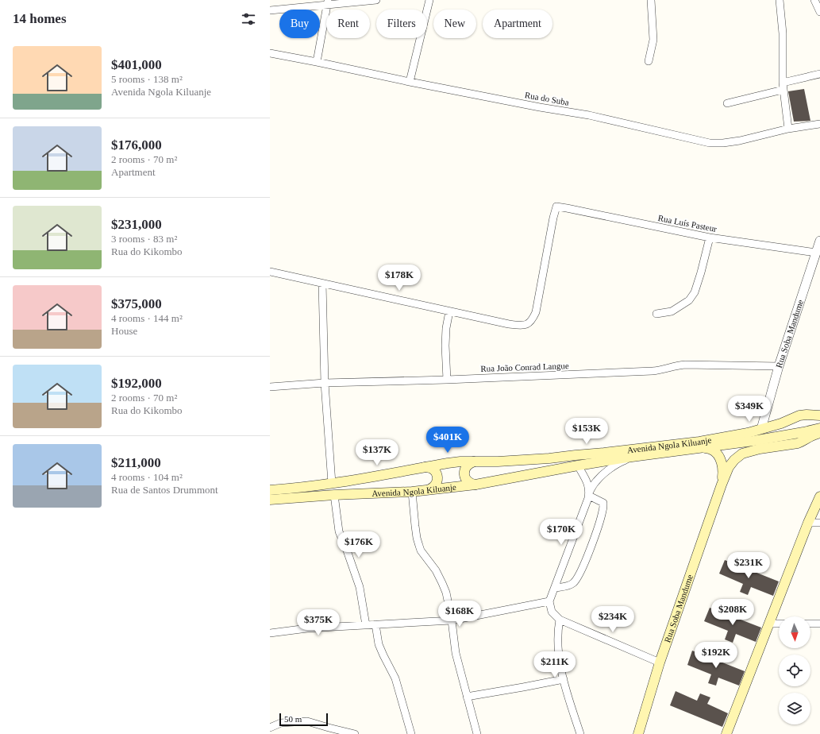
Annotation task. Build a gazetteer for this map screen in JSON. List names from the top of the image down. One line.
{"streets":{"main road":["Rua Soba Mandume","Avenida Ngola Kiluanje"],"street":["Rua do Suba","Rua Luís Pasteur","Rua João Conrad Langue"]},"crossings":[["Rua Luís Pasteur","Rua Soba Mandume"],["Rua Soba Mandume","Rua João Conrad Langue"],["Rua Soba Mandume","Avenida Ngola Kiluanje"]],"scale_bar":"50 m","north":"bottom","page":{"heading":"14 homes","chip":["Buy","Rent","Filters","New","Apartment"],"list":[{"name":"$401,000","note":"5 rooms · 138 m² · Avenida Ngola Kiluanje"},{"name":"$176,000","note":"2 rooms · 70 m² · Apartment"},{"name":"$231,000","note":"3 rooms · 83 m² · Rua do Kikombo"},{"name":"$375,000","note":"4 rooms · 144 m² · House"},{"name":"$192,000","note":"2 rooms · 70 m² · Rua do Kikombo"},{"name":"$211,000","note":"4 rooms · 104 m² · Rua de Santos Drummont"}],"price":["$178K","$349K","$153K","$401K","$137K","$170K","$176K","$231K","$208K","$168K","$234K","$375K","$192K","$211K"],"scale":"50 m"}}
